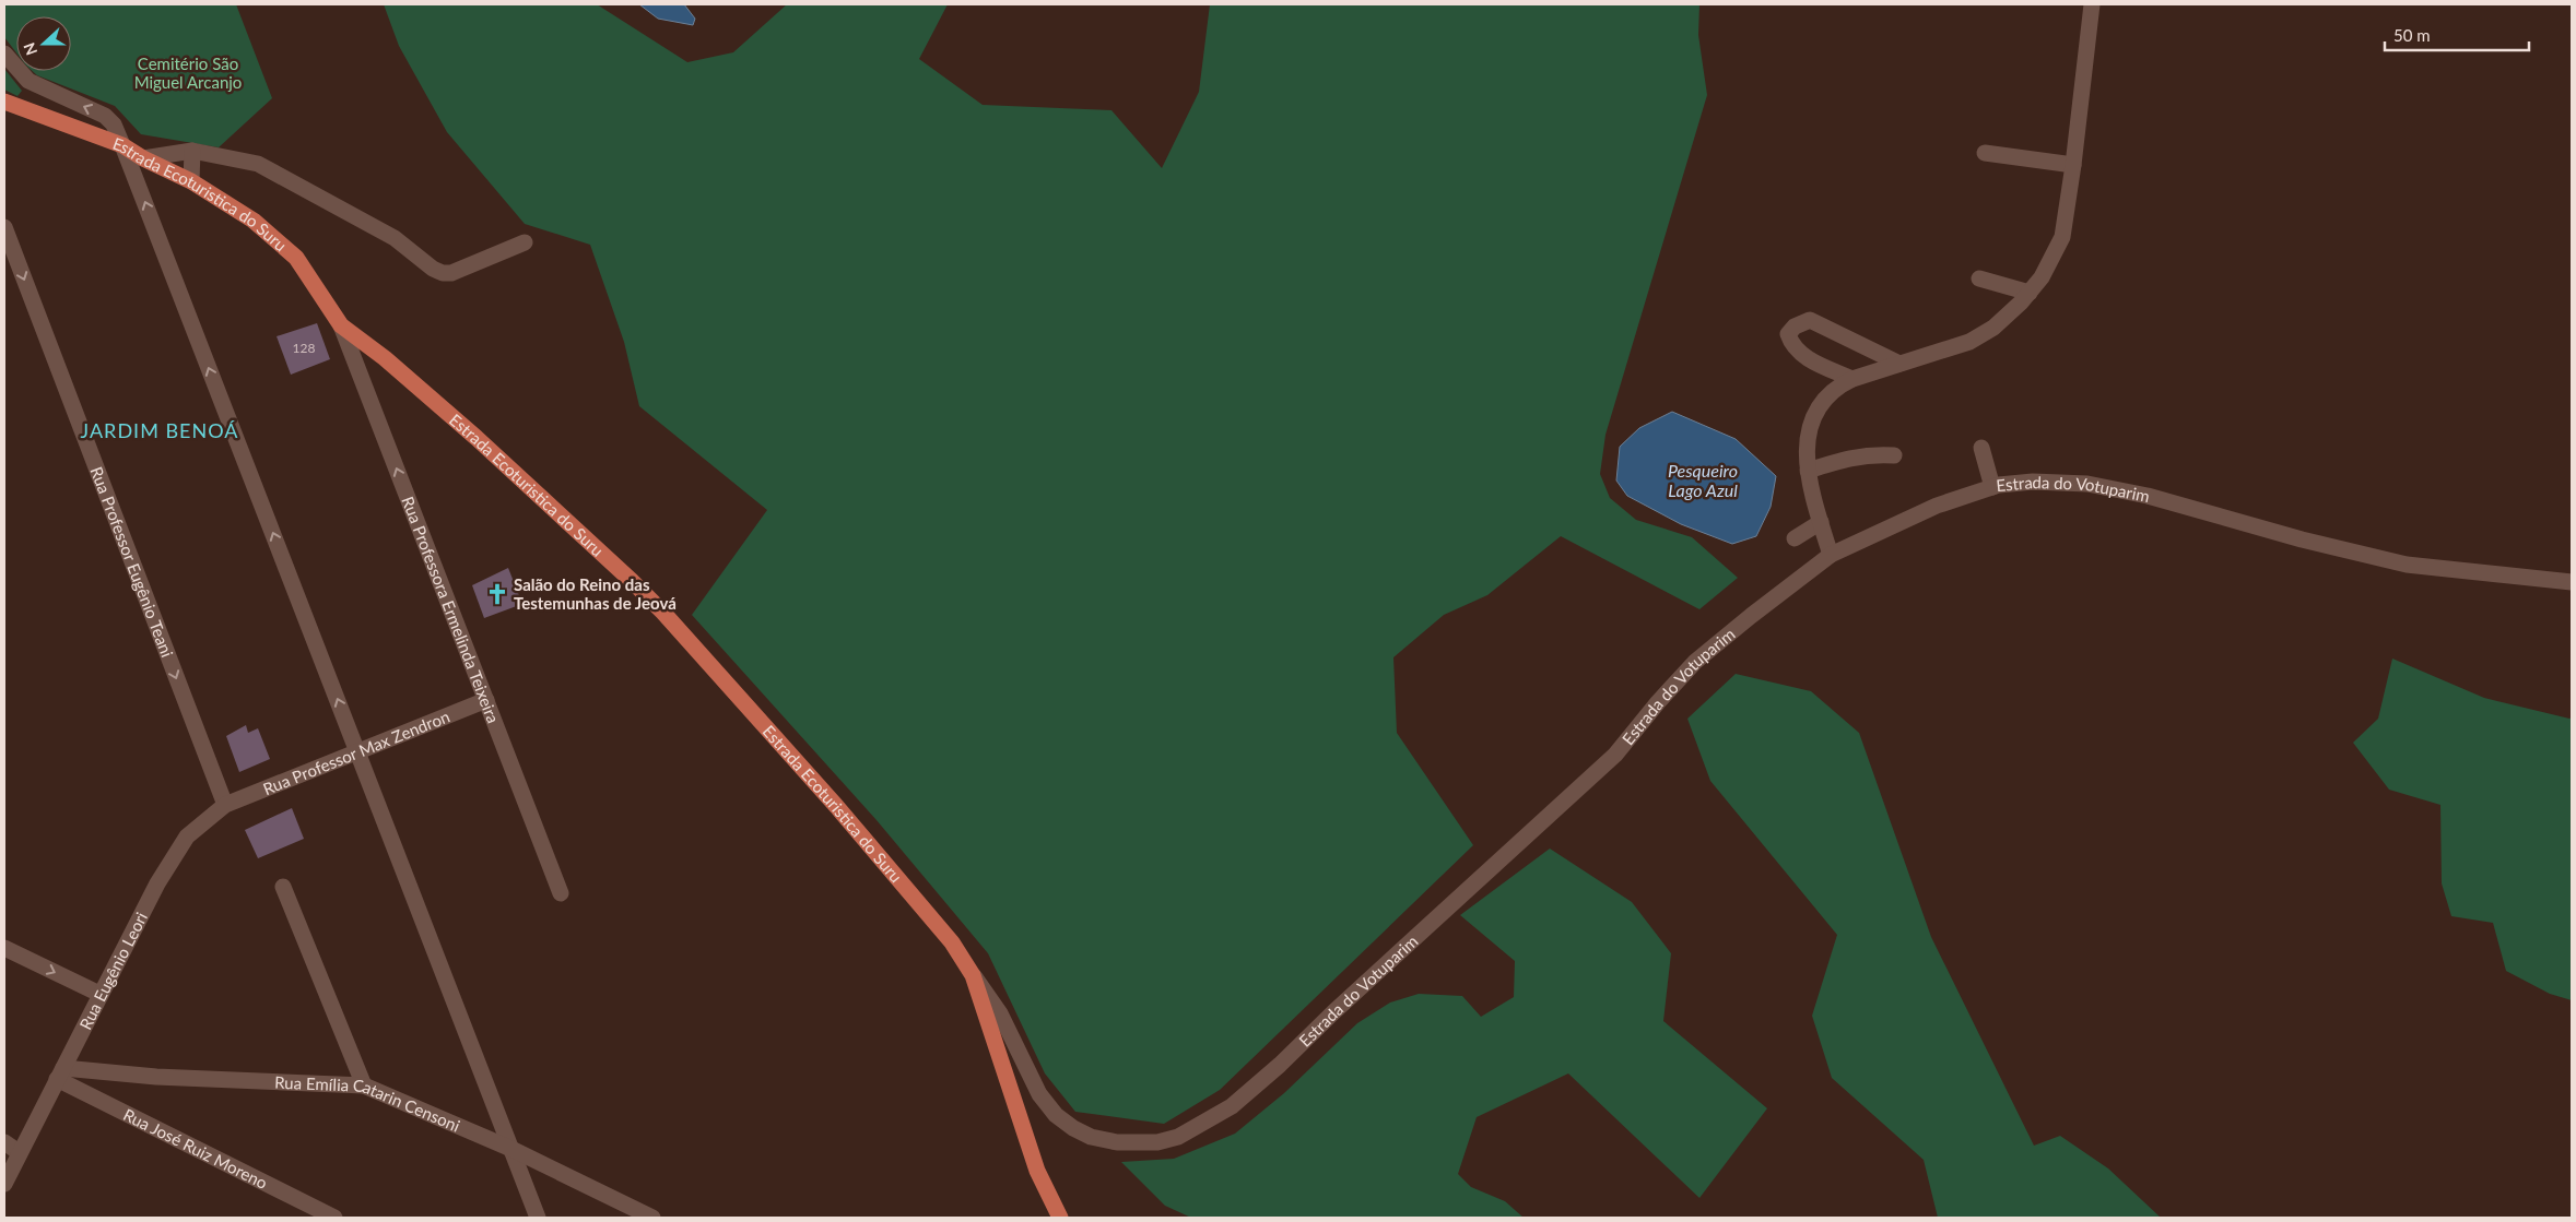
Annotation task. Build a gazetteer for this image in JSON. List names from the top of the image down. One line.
{"streets":{"main road":["Estrada Ecoturistica do Suru"],"street":["Estrada do Votuparim","Rua Professor Eugênio Teani","Rua Professora Ermelinda Teixeira","Rua Professor Max Zendron","Rua Eugênio Leori","Rua Emília Catarin Censoni","Rua José Ruiz Moreno"]},"crossings":[["Estrada Ecoturistica do Suru","Estrada do Votuparim"],["Estrada Ecoturistica do Suru","Rua Professora Ermelinda Teixeira"],["Rua Professor Eugênio Teani","Rua Professor Max Zendron"],["Rua Professor Eugênio Teani","Rua Eugênio Leori"],["Rua Professora Ermelinda Teixeira","Rua Professor Max Zendron"],["Rua Professor Max Zendron","Rua Eugênio Leori"],["Rua Eugênio Leori","Rua Emília Catarin Censoni"],["Rua Eugênio Leori","Rua José Ruiz Moreno"],["Rua Emília Catarin Censoni","Rua José Ruiz Moreno"]],"districts":["JARDIM BENOÁ"],"water":["Pesqueiro Lago Azul"],"parks":["Cemitério São Miguel Arcanjo"],"places":{"church":["Salão do Reino das Testemunhas de Jeová"]},"house_numbers":["128"],"scale_bar":"50 m","north":"left"}
